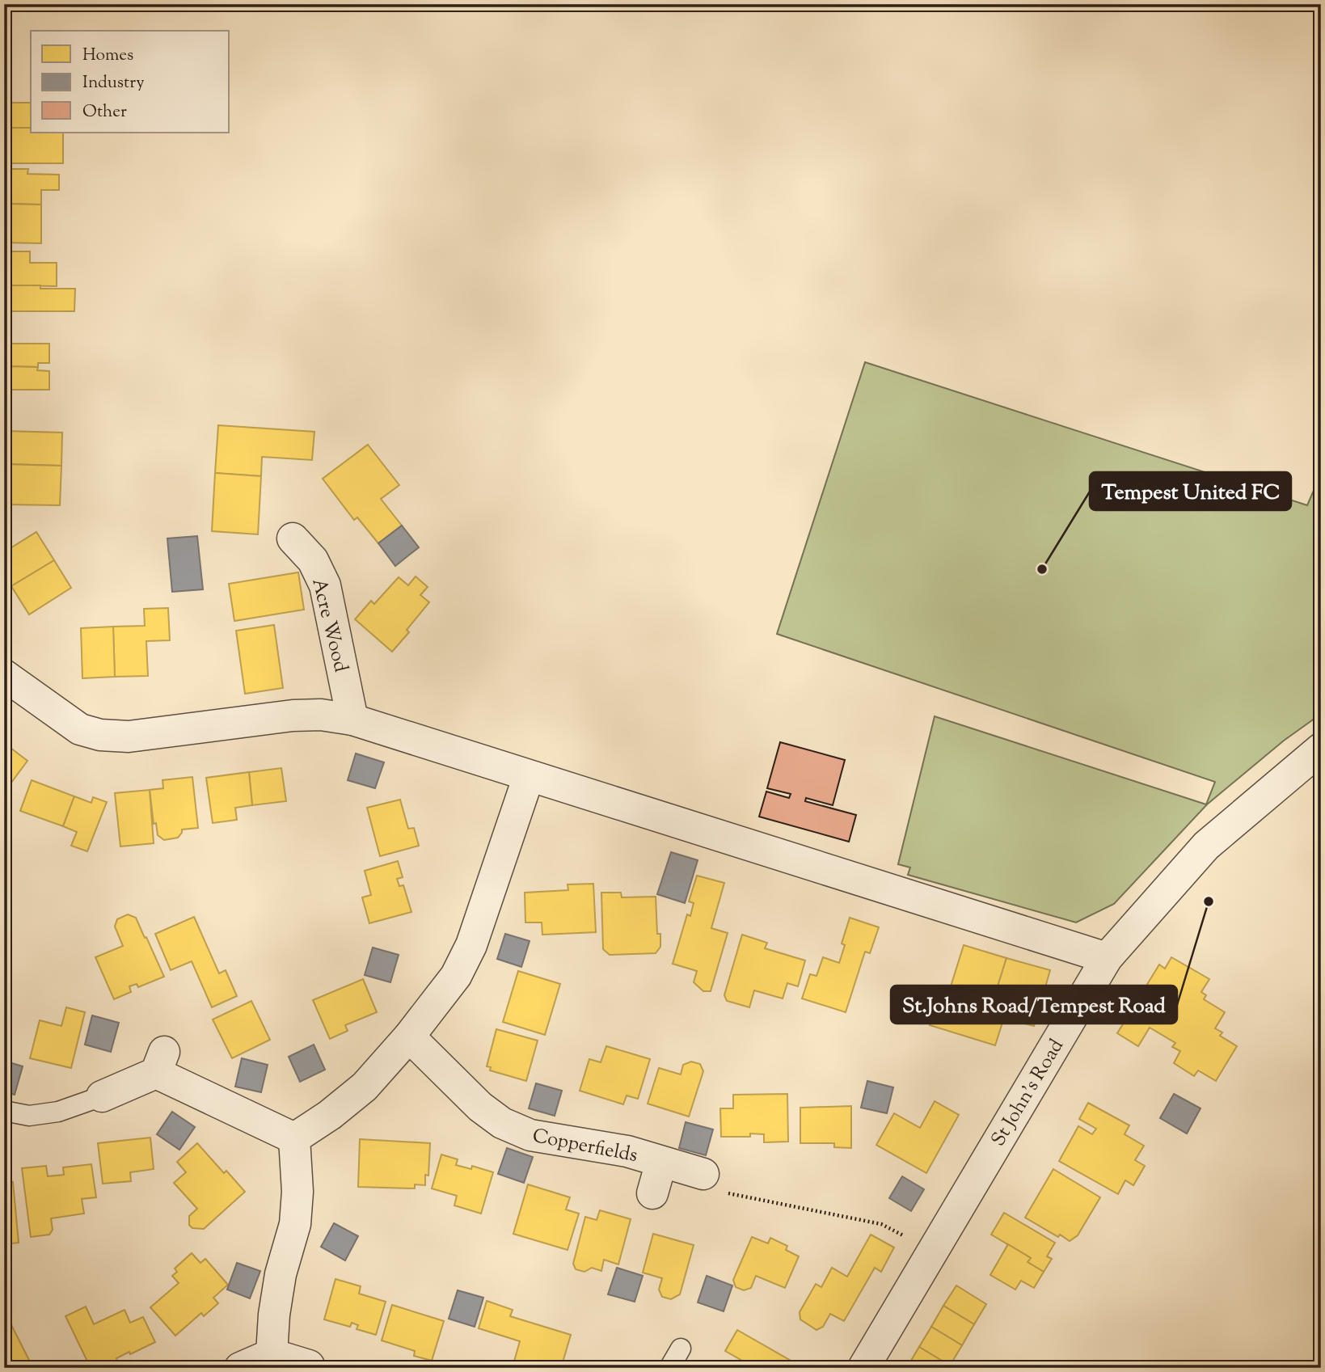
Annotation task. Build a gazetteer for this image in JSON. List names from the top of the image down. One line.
{"streets":{"street":["Acre Wood","St John's Road","Copperfields"]},"places":["Tempest United FC","St.Johns Road/Tempest Road"],"legend":["Homes","Industry","Other"]}
